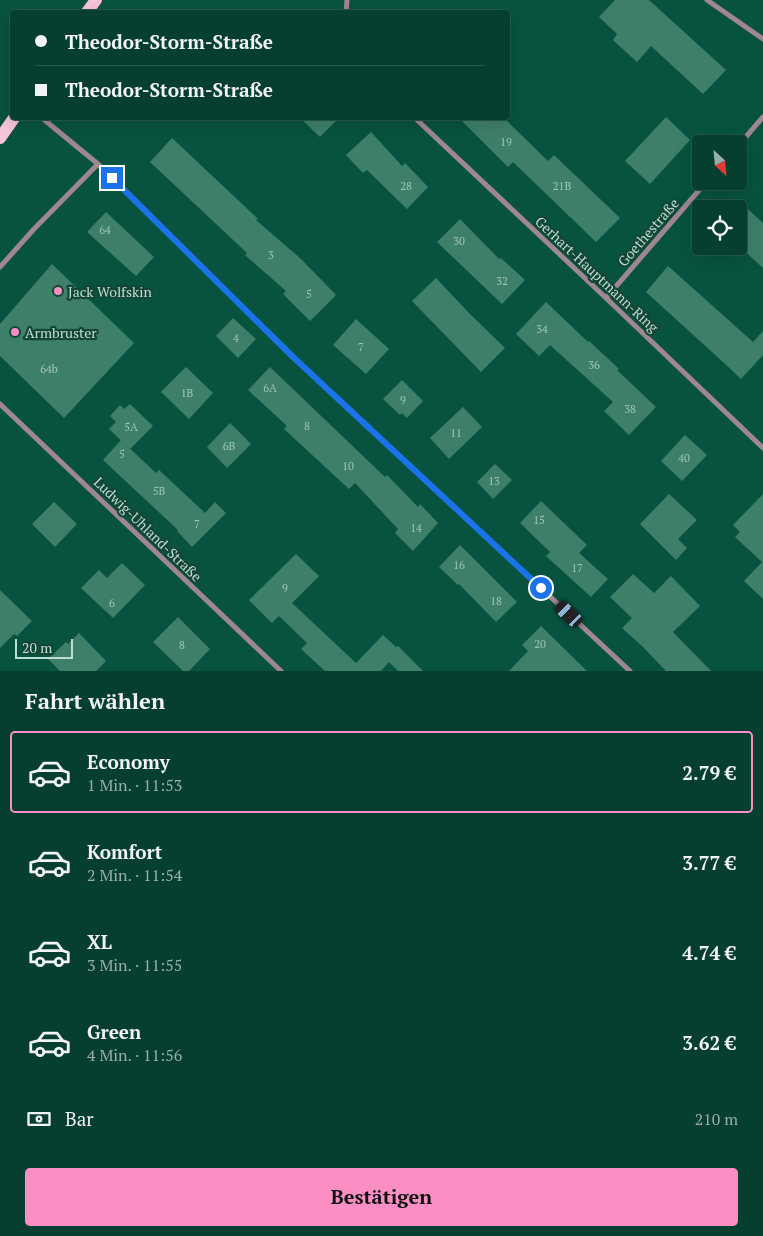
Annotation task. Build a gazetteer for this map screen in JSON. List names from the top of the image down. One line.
{"streets":{"street":["Goethestraße","Gerhart-Hauptmann-Ring","Ludwig-Uhland-Straße"]},"crossings":[["Goethestraße","Gerhart-Hauptmann-Ring"]],"places":["Jack Wolfskin","Armbruster"],"house_numbers":["19","28","21B","64","30","3","32","5","34","4","7","36","64b","6A","1B","9","38","8","5A","11","6B","5","40","10","13","5B","15","7","14","16","17","9","18","6","20","8"],"scale_bar":"20 m","north":"bottom right","page":{"banner":["Theodor-Storm-Straße","Theodor-Storm-Straße"],"scale":"20 m","heading":"Fahrt wählen","list":[{"name":"Economy","note":"1 Min. · 11:53","value":"2.79 €"},{"name":"Komfort","note":"2 Min. · 11:54","value":"3.77 €"},{"name":"XL","note":"3 Min. · 11:55","value":"4.74 €"},{"name":"Green","note":"4 Min. · 11:56","value":"3.62 €"}],"pay":["Bar","210 m"],"buttons":"Bestätigen"}}
